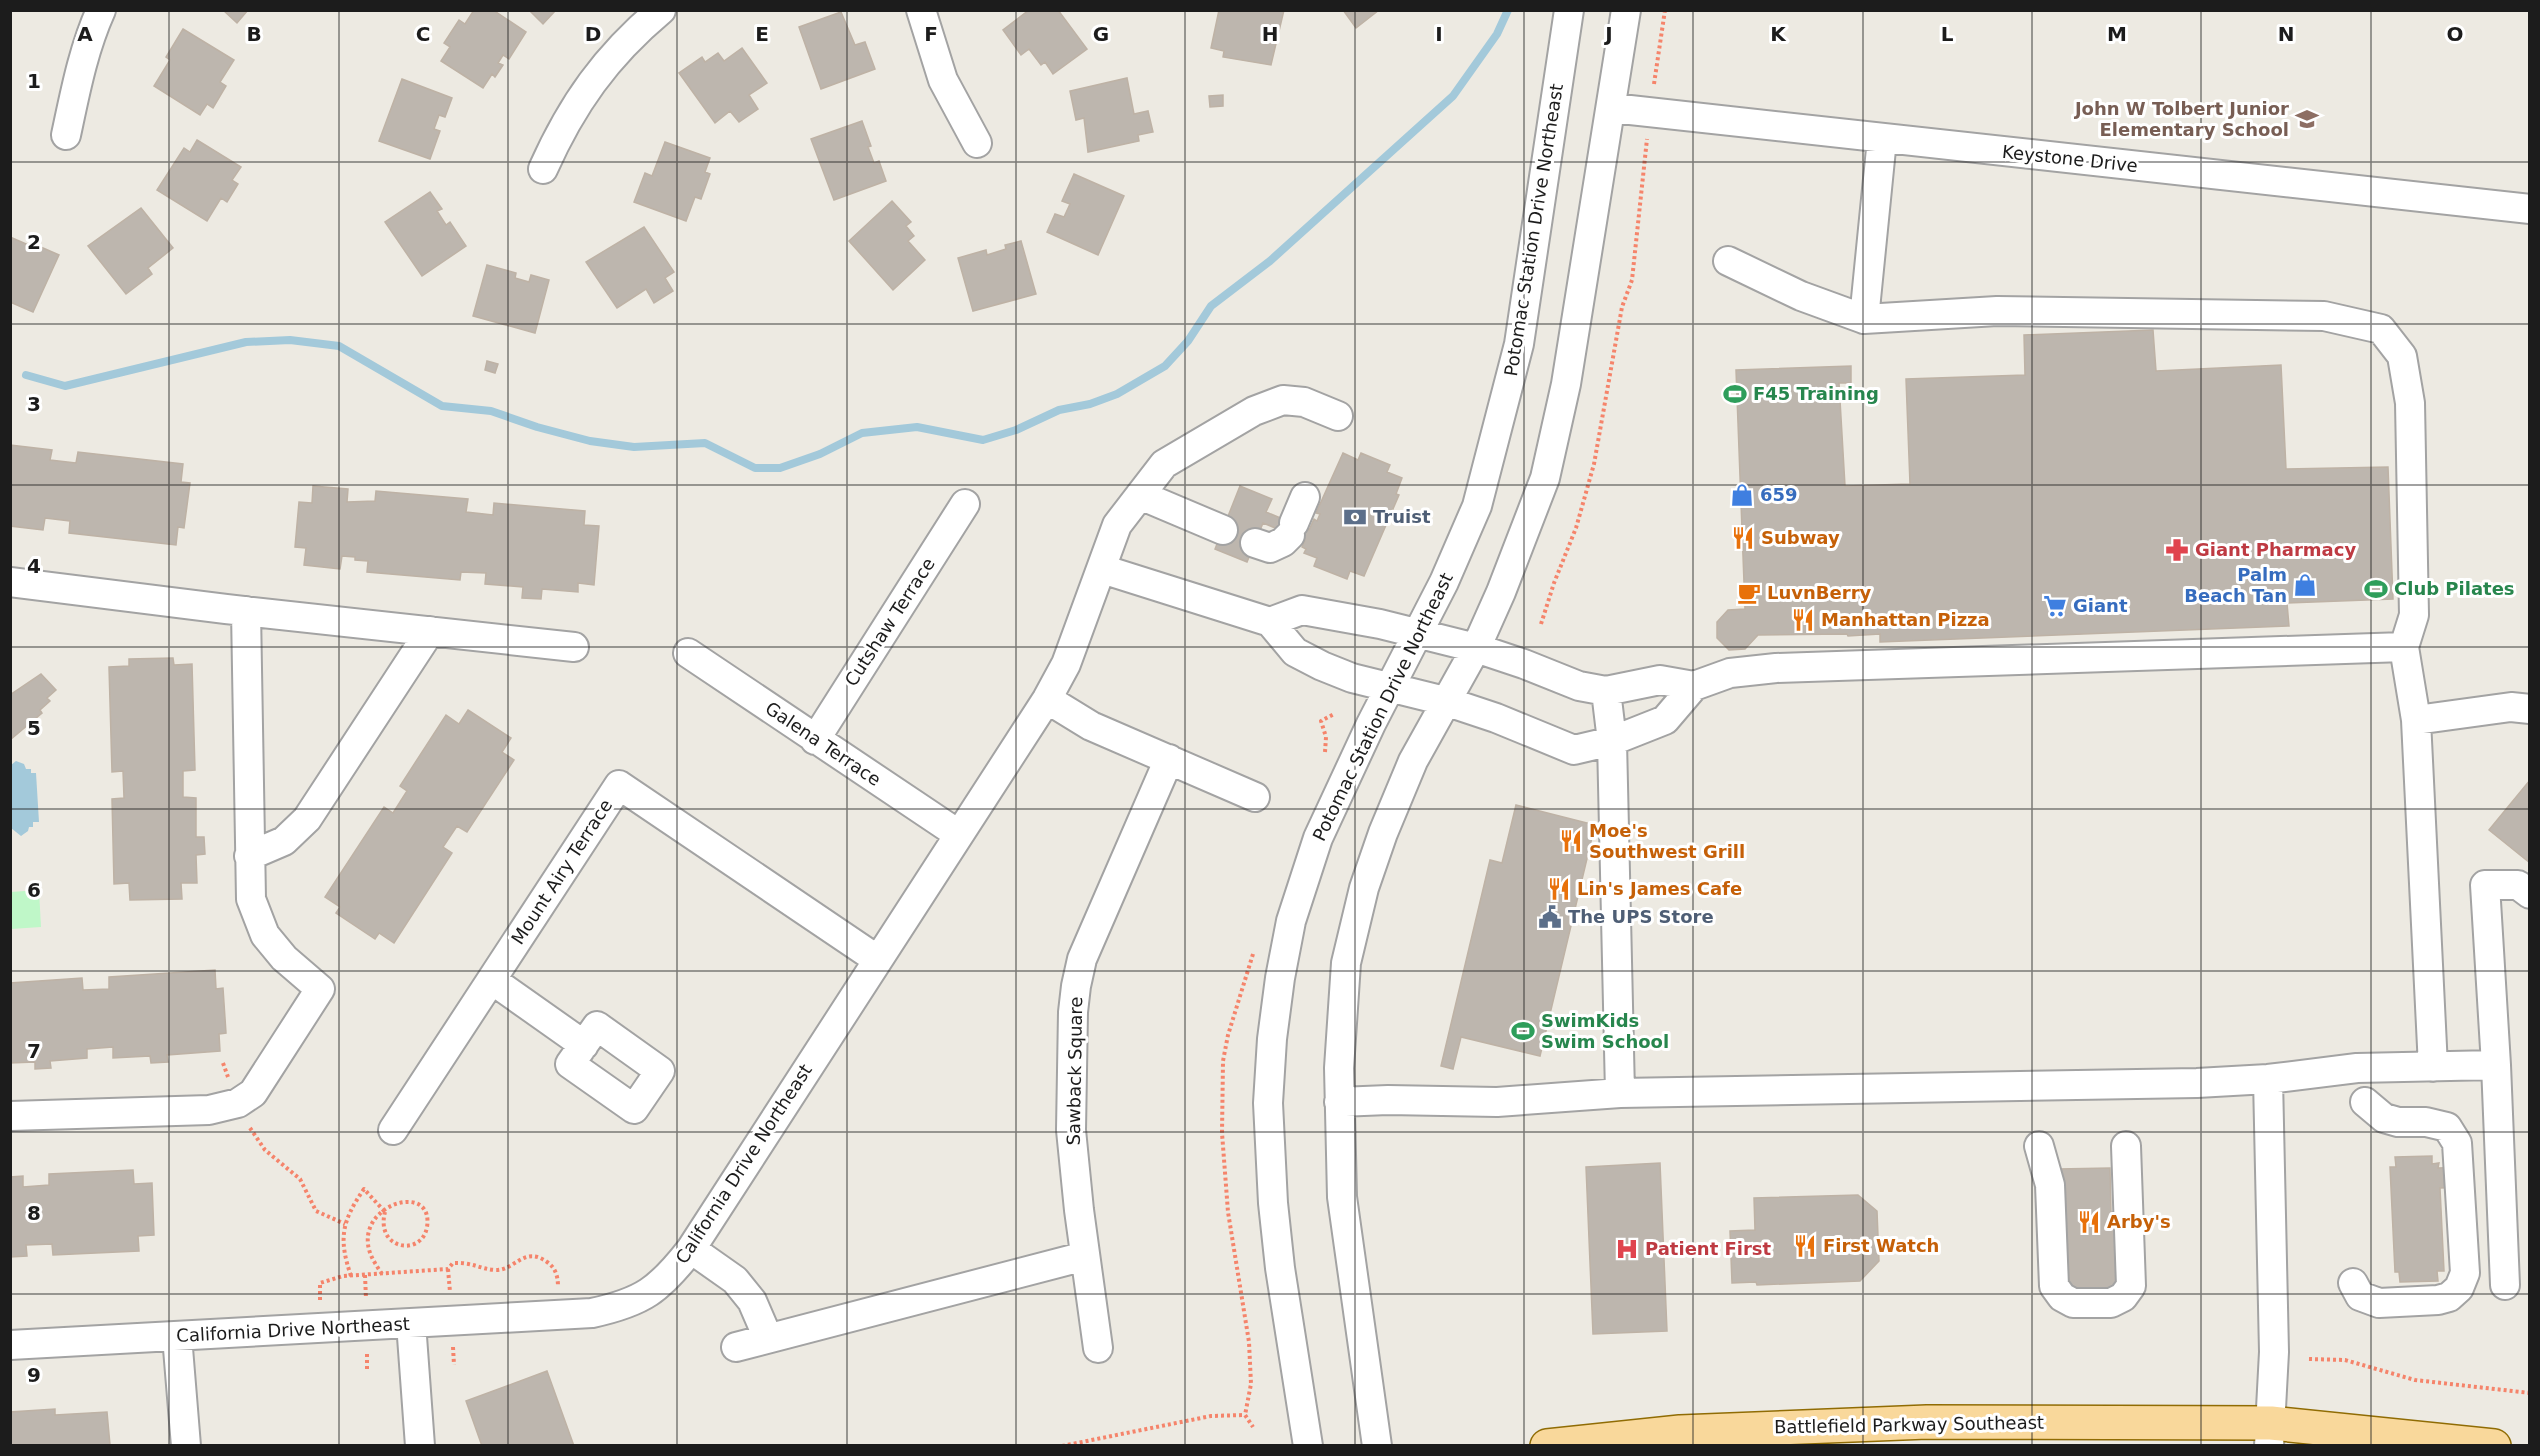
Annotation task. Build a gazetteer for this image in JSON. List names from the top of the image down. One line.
{"streets":{"main road":["Battlefield Parkway Southeast"],"street":["Keystone Drive","Potomac Station Drive Northeast","Cutshaw Terrace","Galena Terrace","Mount Airy Terrace","Sawback Square","California Drive Northeast"]},"crossings":[["Cutshaw Terrace","Galena Terrace"],["Galena Terrace","California Drive Northeast"],["Mount Airy Terrace","California Drive Northeast"]],"places":{"school or university":["John W Tolbert Junior Elementary School"],"sports":["F45 Training","Club Pilates","SwimKids Swim School"],"shop":["659","Palm Beach Tan"],"bank":["Truist"],"restaurant":["Subway","Manhattan Pizza","Moe's Southwest Grill","Lin's James Cafe","Arby's","First Watch"],"pharmacy":["Giant Pharmacy"],"cafe":["LuvnBerry"],"supermarket":["Giant"],"public building":["The UPS Store"],"hospital":["Patient First"]},"grid":{"columns":["A","B","C","D","E","F","G","H","I","J","K","L","M","N","O"],"rows":["1","2","3","4","5","6","7","8","9"]}}
